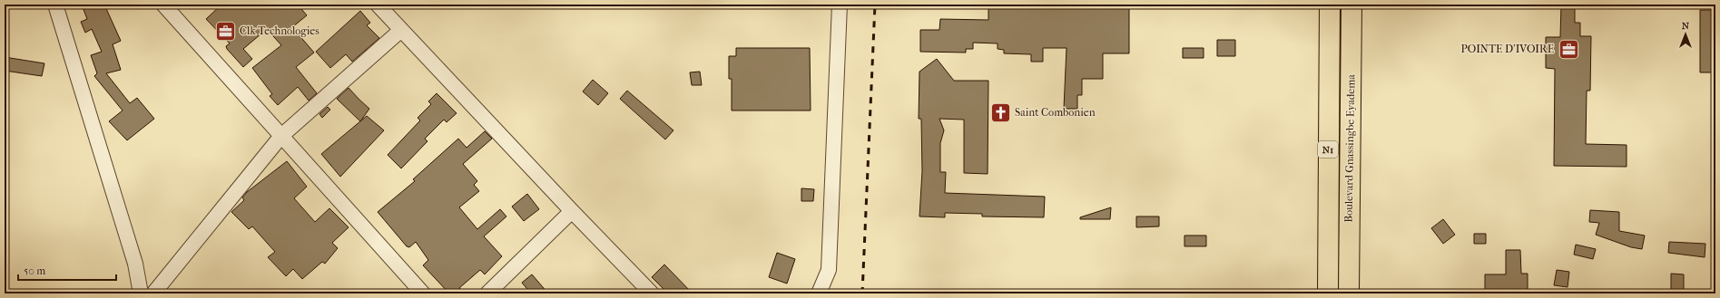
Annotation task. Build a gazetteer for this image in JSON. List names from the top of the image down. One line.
{"streets":{"highway":["Boulevard Gnassingbe Eyadema","N1"]},"places":{"office":["Clk Technologies","POINTE D'IVOIRE"],"church":["Saint Combonien"]},"scale_bar":"50 m","north":"top"}
